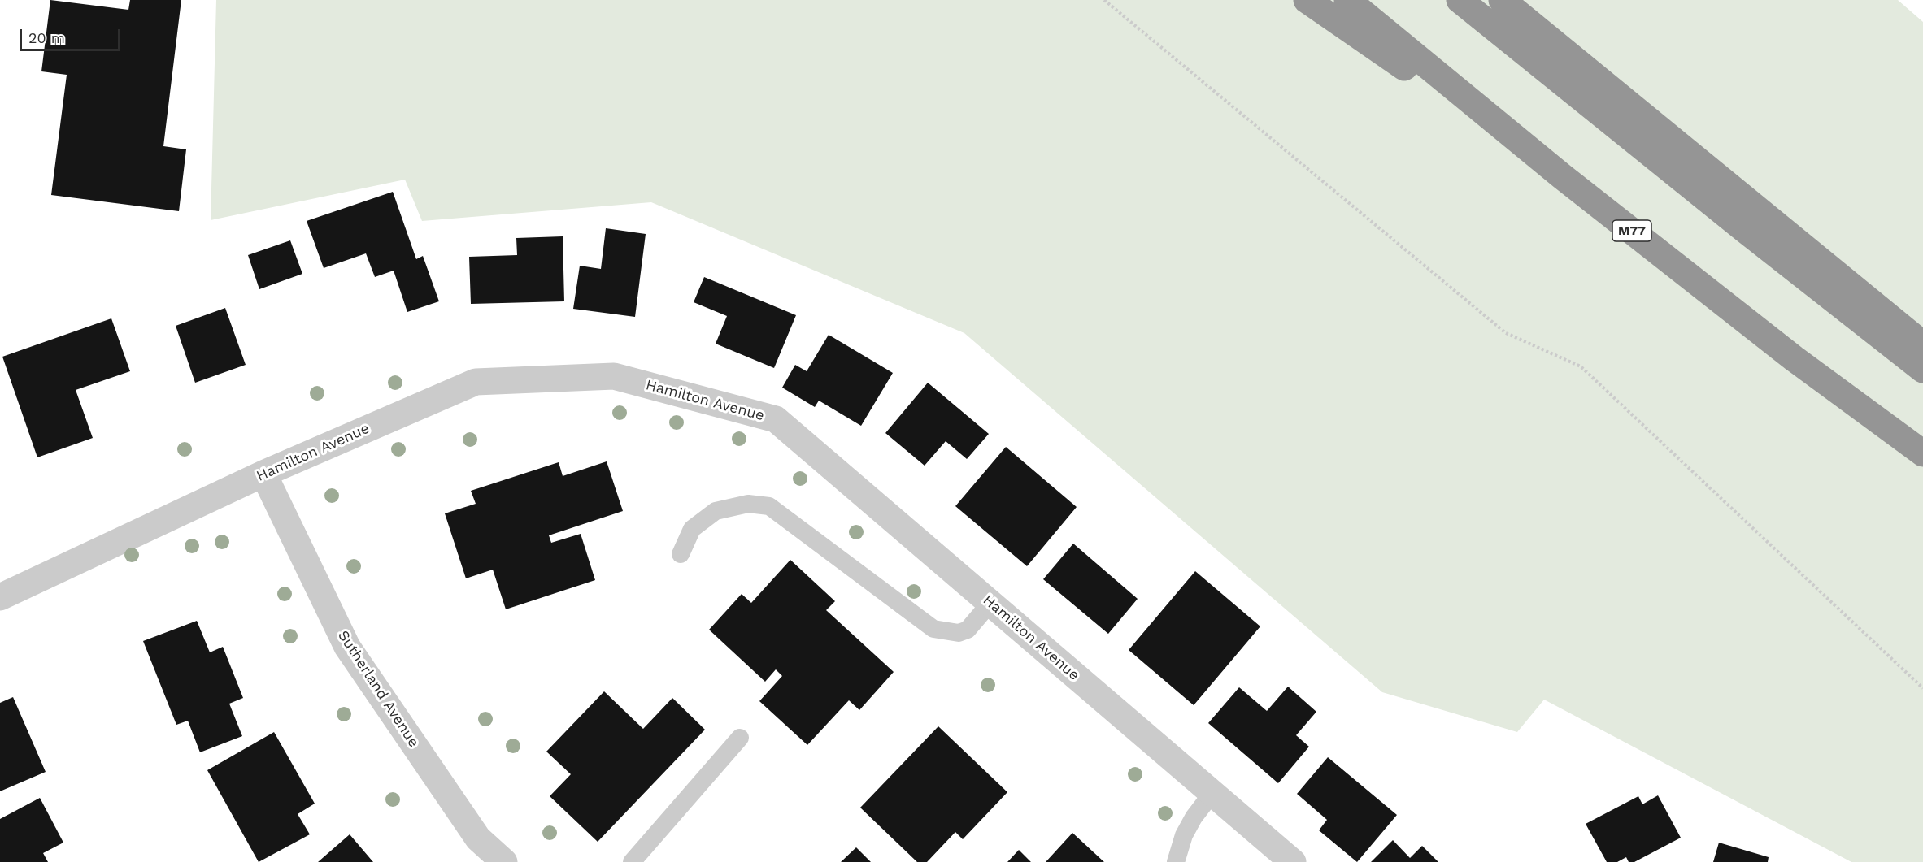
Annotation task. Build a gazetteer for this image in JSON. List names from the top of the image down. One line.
{"streets":{"highway":["M77"],"street":["Hamilton Avenue","Sutherland Avenue"]},"crossings":[["Hamilton Avenue","Sutherland Avenue"]],"scale_bar":"20 m"}
